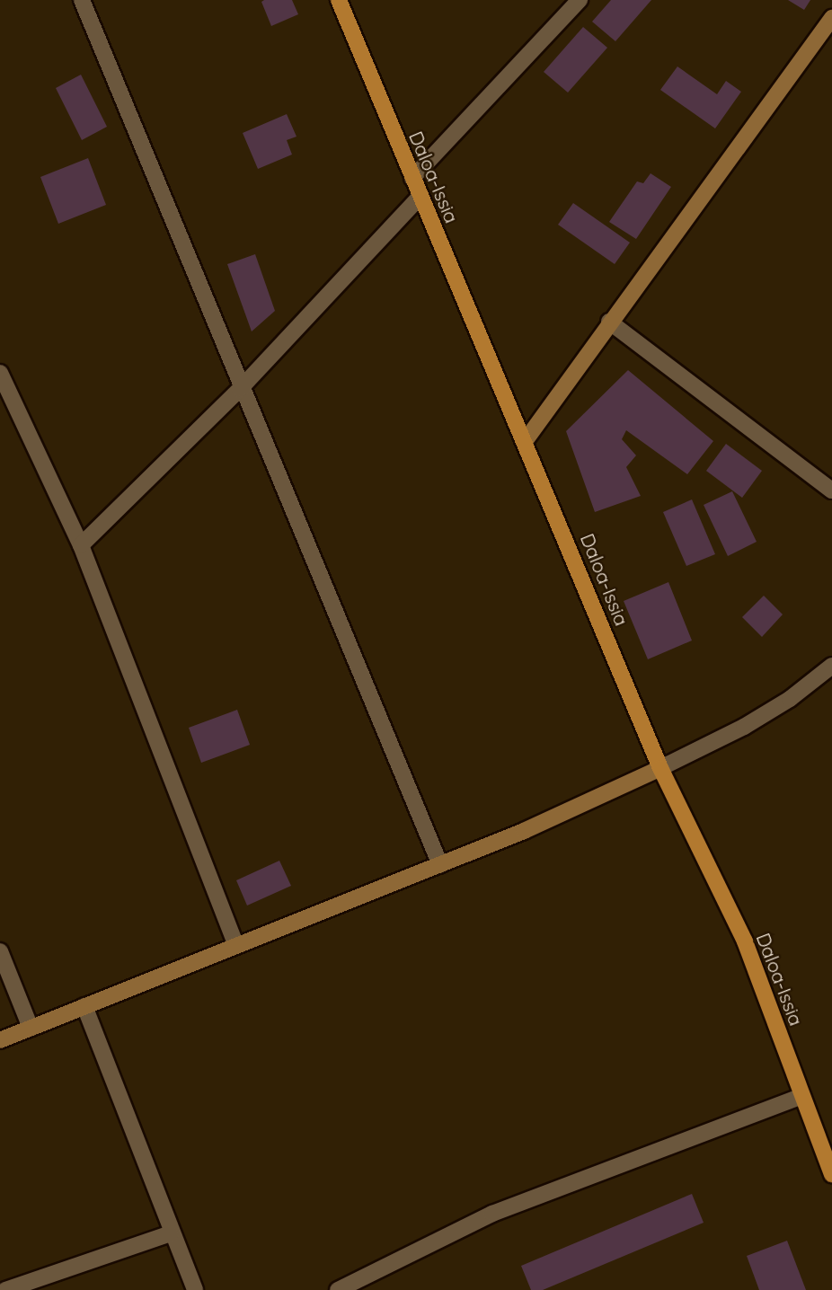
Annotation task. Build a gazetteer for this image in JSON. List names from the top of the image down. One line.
{"streets":{"main road":["Daloa-Issia"]}}
